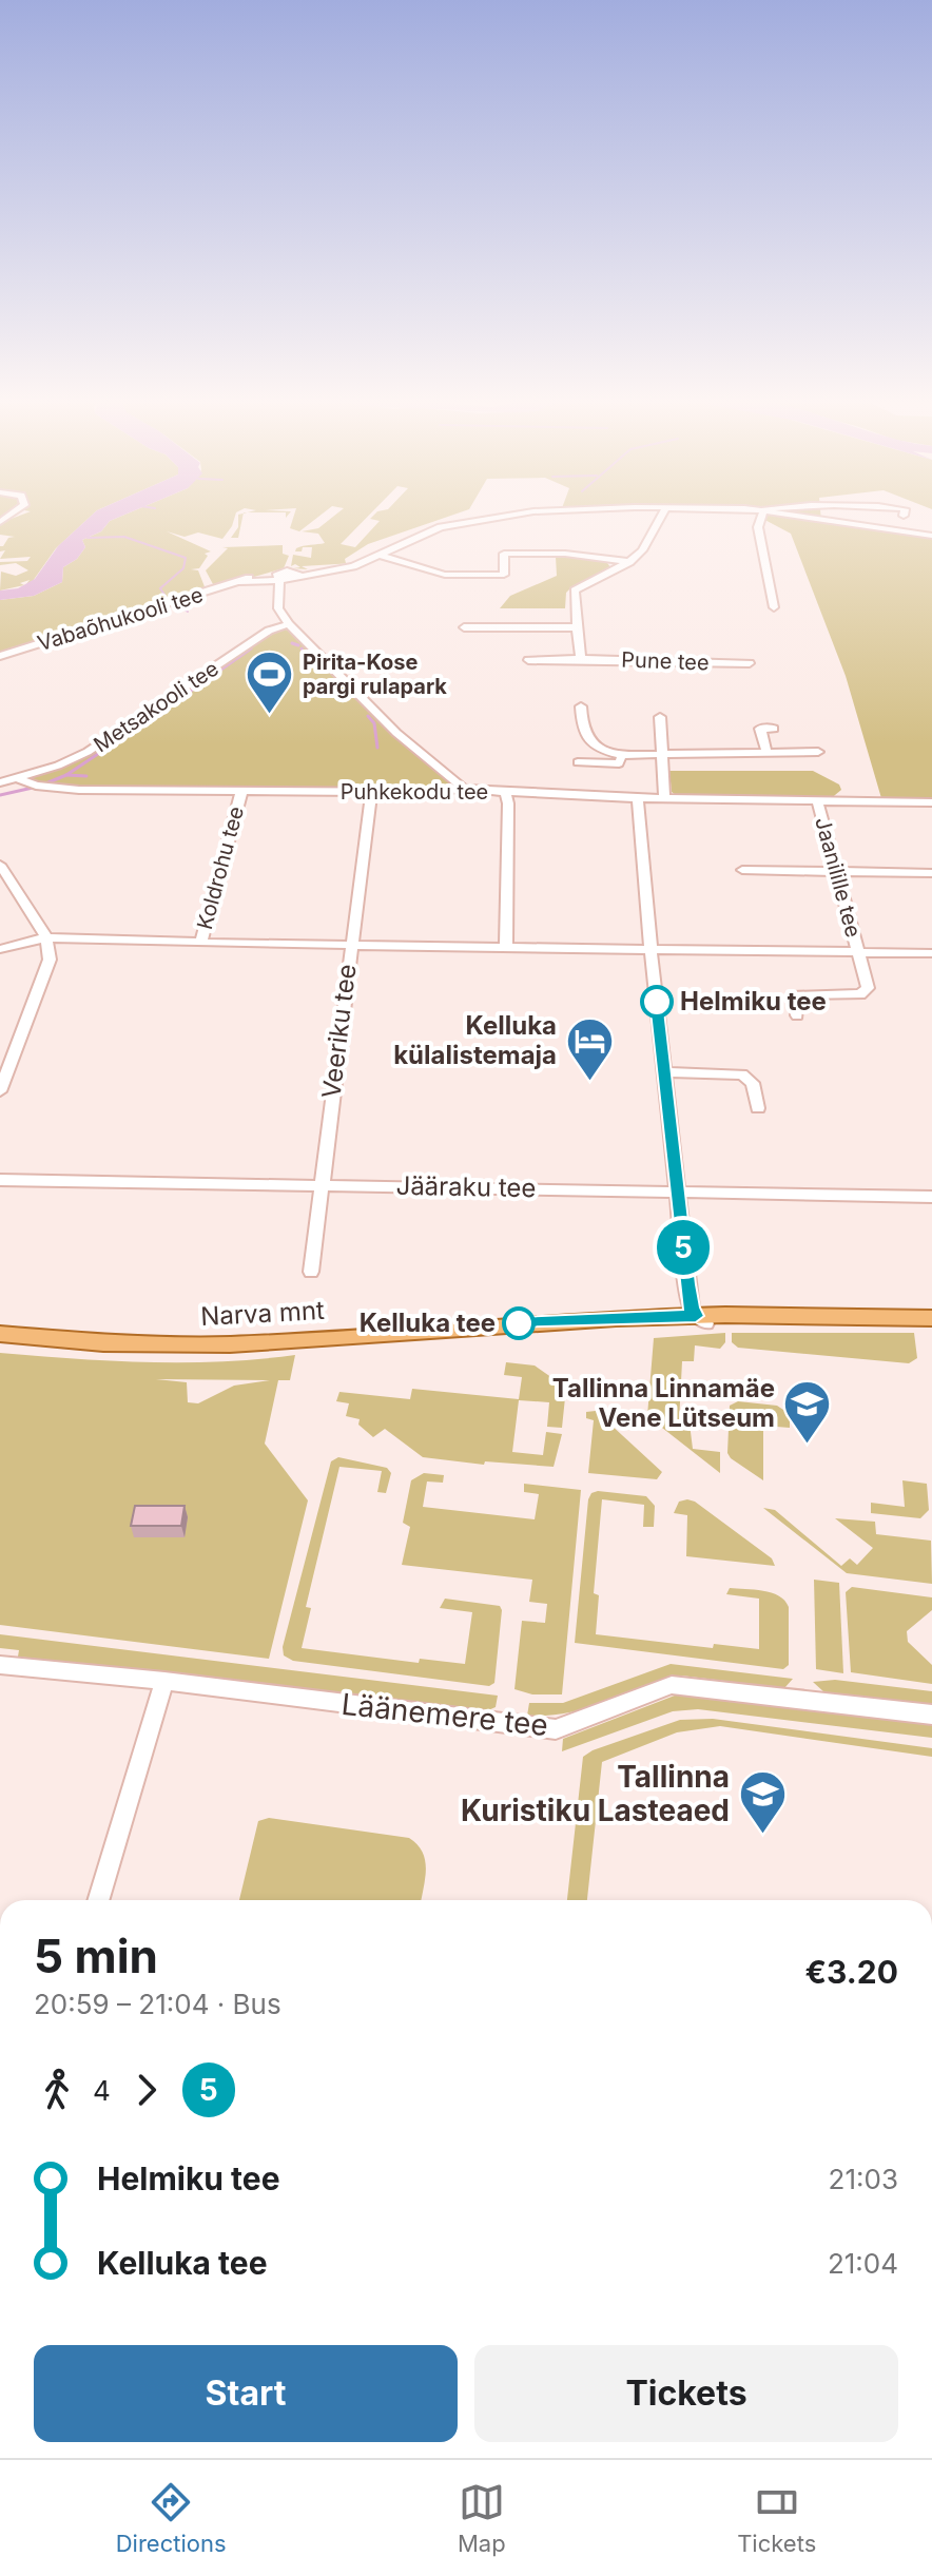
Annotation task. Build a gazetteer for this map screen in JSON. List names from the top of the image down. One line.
{"streets":{"main road":["Narva mnt"],"street":["Vabaõhukooli tee","Pune tee","Metsakooli tee","Puhkekodu tee","Koldrohu tee","Jaanilille tee","Veeriku tee","Jääraku tee","Läänemere tee"]},"crossings":[["Metsakooli tee","Puhkekodu tee"],["Puhkekodu tee","Koldrohu tee"],["Puhkekodu tee","Jaanilille tee"],["Puhkekodu tee","Veeriku tee"],["Veeriku tee","Jääraku tee"]],"places":{"sports":["Pirita-Kose pargi rulapark"],"other":["Helmiku tee","Kelluka tee"],"hotel":["Kelluka külalistemaja"],"school or university":["Tallinna Linnamäe Vene Lütseum","Tallinna Kuristiku Lasteaed"]},"lines":["bus line 5"],"page":{"on_map":"5","heading":["5 min","20:59 – 21:04 · Bus","€3.20"],"legs":["4","5"],"list":[{"name":"Helmiku tee","value":"21:03"},{"name":"Kelluka tee","value":"21:04"}],"buttons":["Start","Tickets"],"tabs":["Directions","Map","Tickets"]}}
